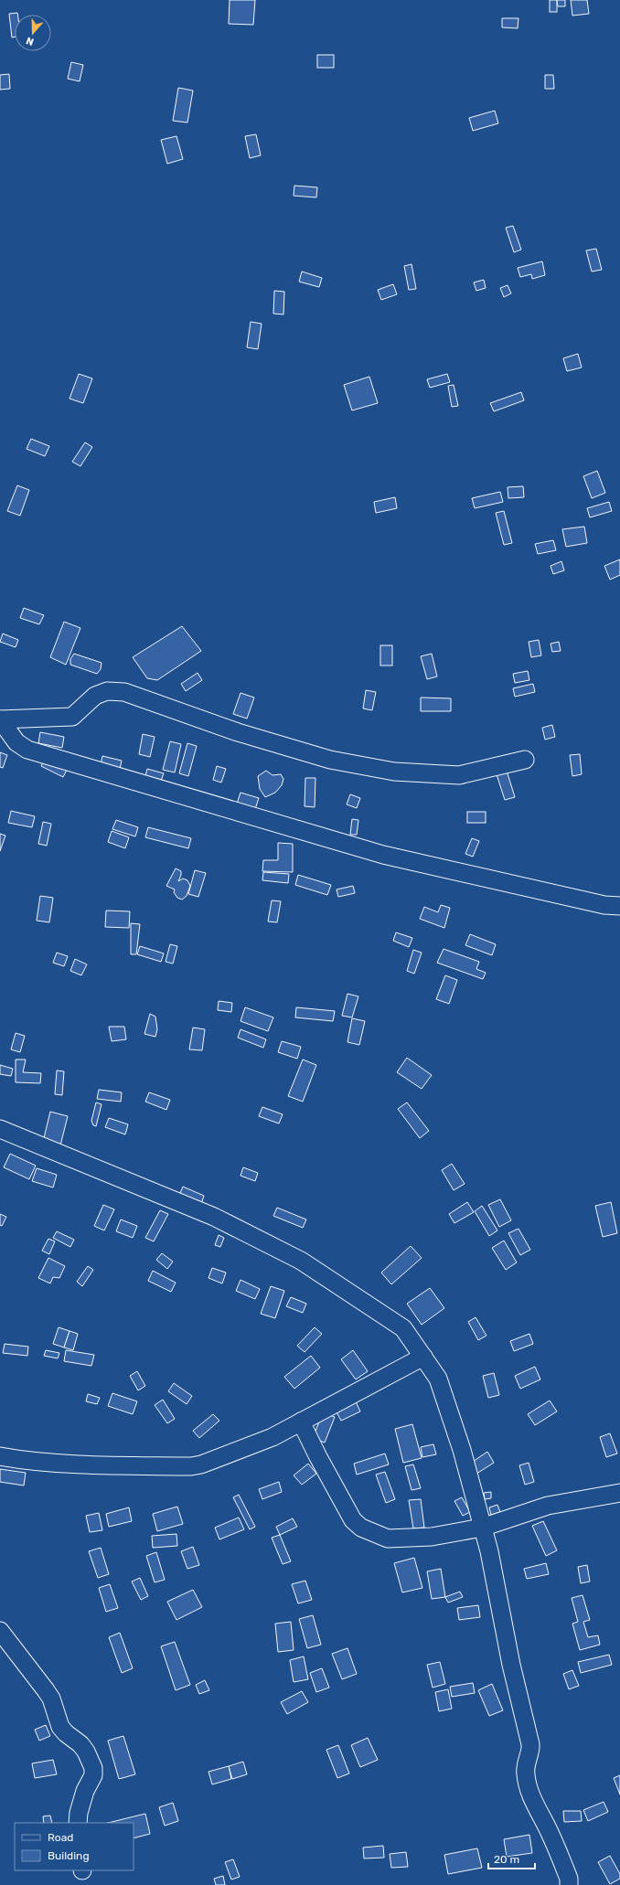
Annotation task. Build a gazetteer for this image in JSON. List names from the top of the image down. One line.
{"legend":["Road","Building"],"scale_bar":"20 m","north":"bottom"}
